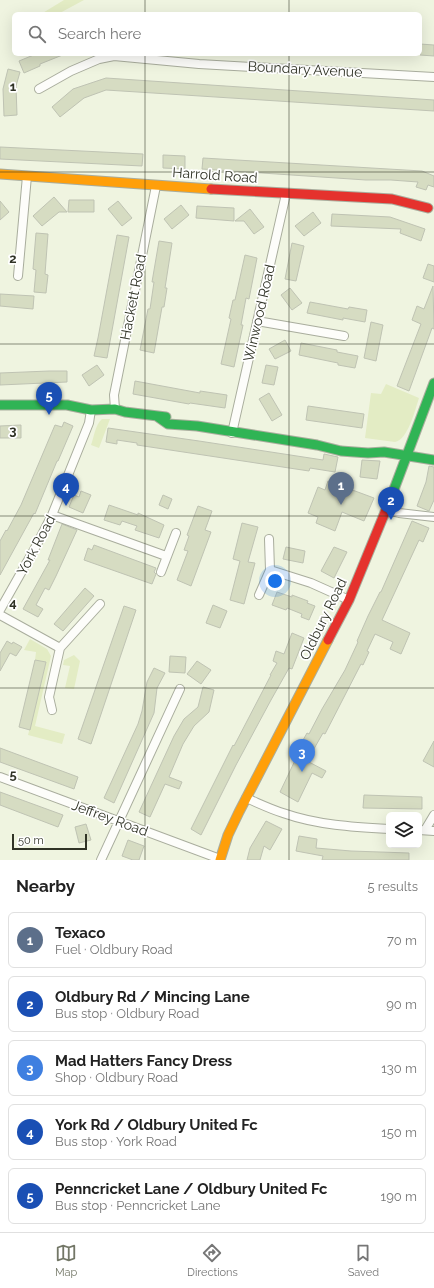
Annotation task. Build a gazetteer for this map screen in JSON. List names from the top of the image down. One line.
{"streets":{"street":["Boundary Avenue","Harrold Road","Hackett Road","Winwood Road","York Road","Oldbury Road","Jeffrey Road"]},"crossings":[["Harrold Road","Hackett Road"],["Harrold Road","Winwood Road"],["Oldbury Road","Jeffrey Road"]],"scale_bar":"50 m","page":{"search":"Search here","pins":["5","1","4","2","3"],"scale":"50 m","heading":["Nearby","5 results"],"list":[{"mark":"1","name":"Texaco","note":"Fuel · Oldbury Road","value":"70 m"},{"mark":"2","name":"Oldbury Rd / Mincing Lane","note":"Bus stop · Oldbury Road","value":"90 m"},{"mark":"3","name":"Mad Hatters Fancy Dress","note":"Shop · Oldbury Road","value":"130 m"},{"mark":"4","name":"York Rd / Oldbury United Fc","note":"Bus stop · York Road","value":"150 m"},{"mark":"5","name":"Penncricket Lane / Oldbury United Fc","note":"Bus stop · Penncricket Lane","value":"190 m"}],"nav":["Map","Directions","Saved"]},"grid":{"rows":["1","2","3","4","5"]}}
